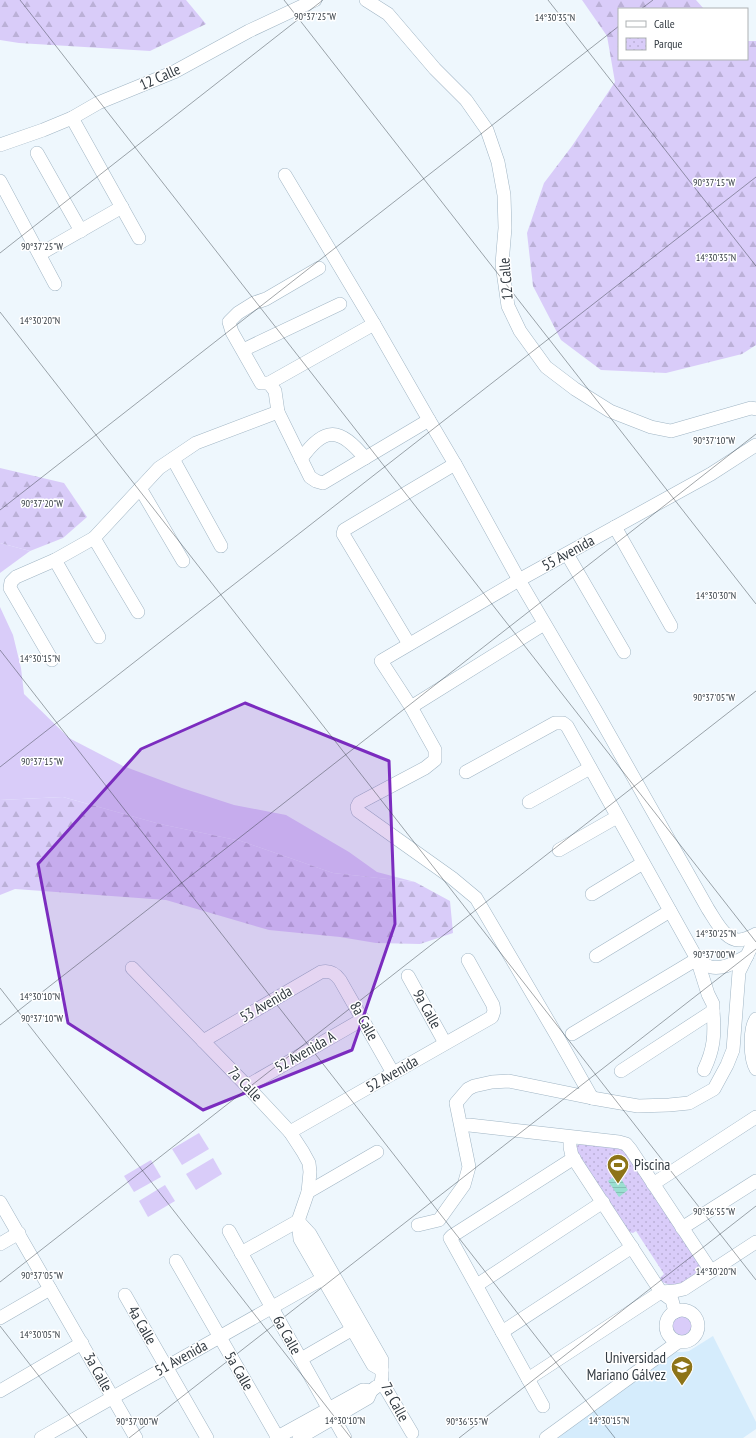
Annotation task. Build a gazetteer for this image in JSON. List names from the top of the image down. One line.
{"streets":{"street":["12 Calle","55 Avenida","53 Avenida","9a Calle","8a Calle","52 Avenida A","52 Avenida","7a Calle","4a Calle","6a Calle","51 Avenida","5a Calle","3a Calle"]},"crossings":[["53 Avenida","8a Calle"],["53 Avenida","7a Calle"],["9a Calle","52 Avenida"],["8a Calle","52 Avenida A"],["8a Calle","52 Avenida"],["52 Avenida A","7a Calle"],["52 Avenida","7a Calle"],["7a Calle","51 Avenida"],["4a Calle","51 Avenida"],["6a Calle","51 Avenida"],["51 Avenida","5a Calle"],["51 Avenida","3a Calle"]],"places":{"sports":["Piscina"],"school or university":["Universidad Mariano Gálvez"]},"legend":["Calle","Parque"],"coordinates":["90°37'25\"W","14°30'35\"N","90°37'15\"W","14°30'20\"N","90°37'10\"W","90°37'20\"W","14°30'30\"N","14°30'15\"N","90°37'05\"W","14°30'25\"N","90°37'00\"W","14°30'10\"N","90°36'55\"W","14°30'05\"N"]}
